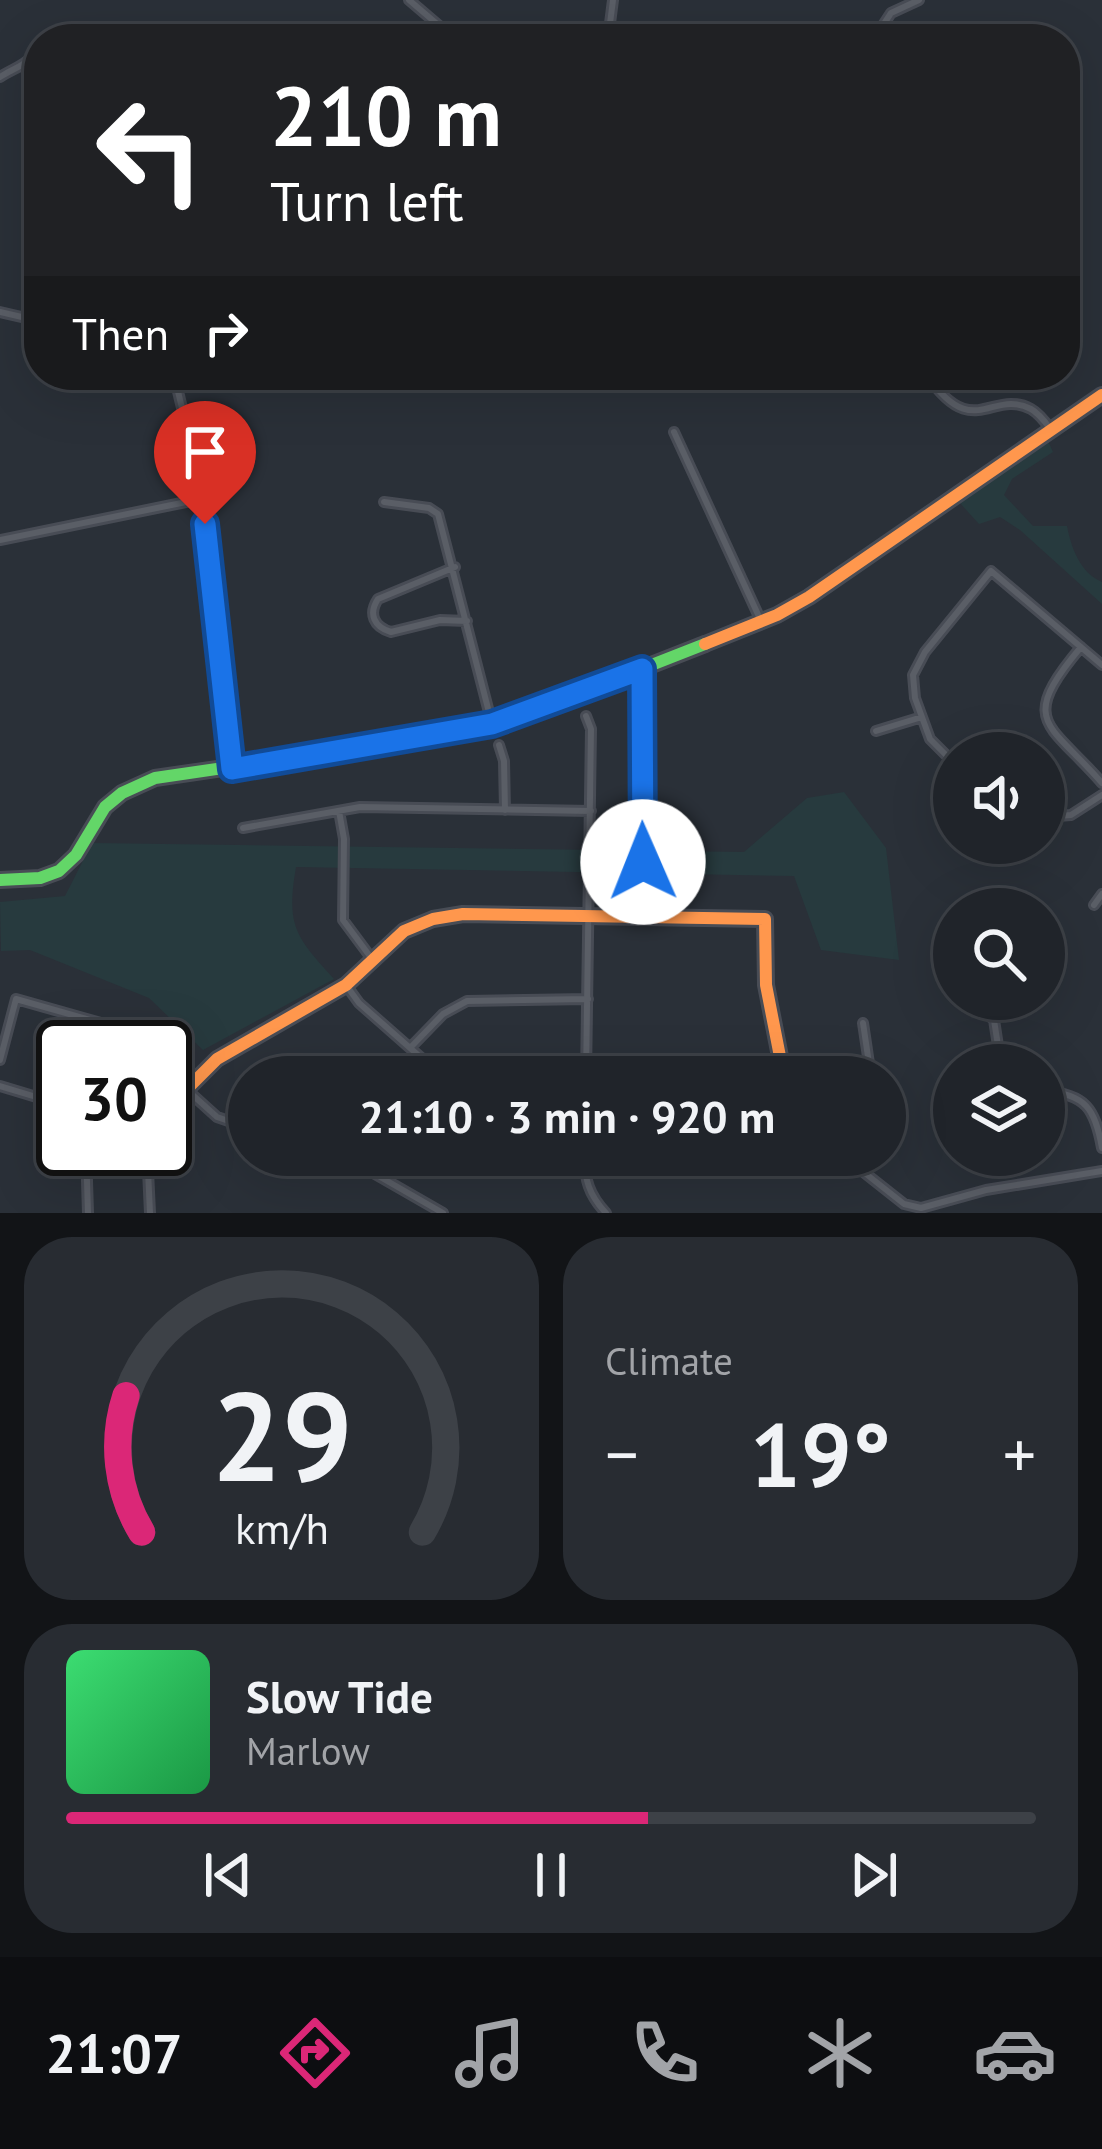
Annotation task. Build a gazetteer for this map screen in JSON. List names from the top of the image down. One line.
{"page":{"turn":["210 m","Turn left"],"then":"Then","limit":"30","trip":"21:10 · 3 min · 920 m","tile":"Climate","heat":["−","19°","+"],"song":["Slow Tide","Marlow"],"tabs":"21:07","gauge":["29","km/h"]}}
